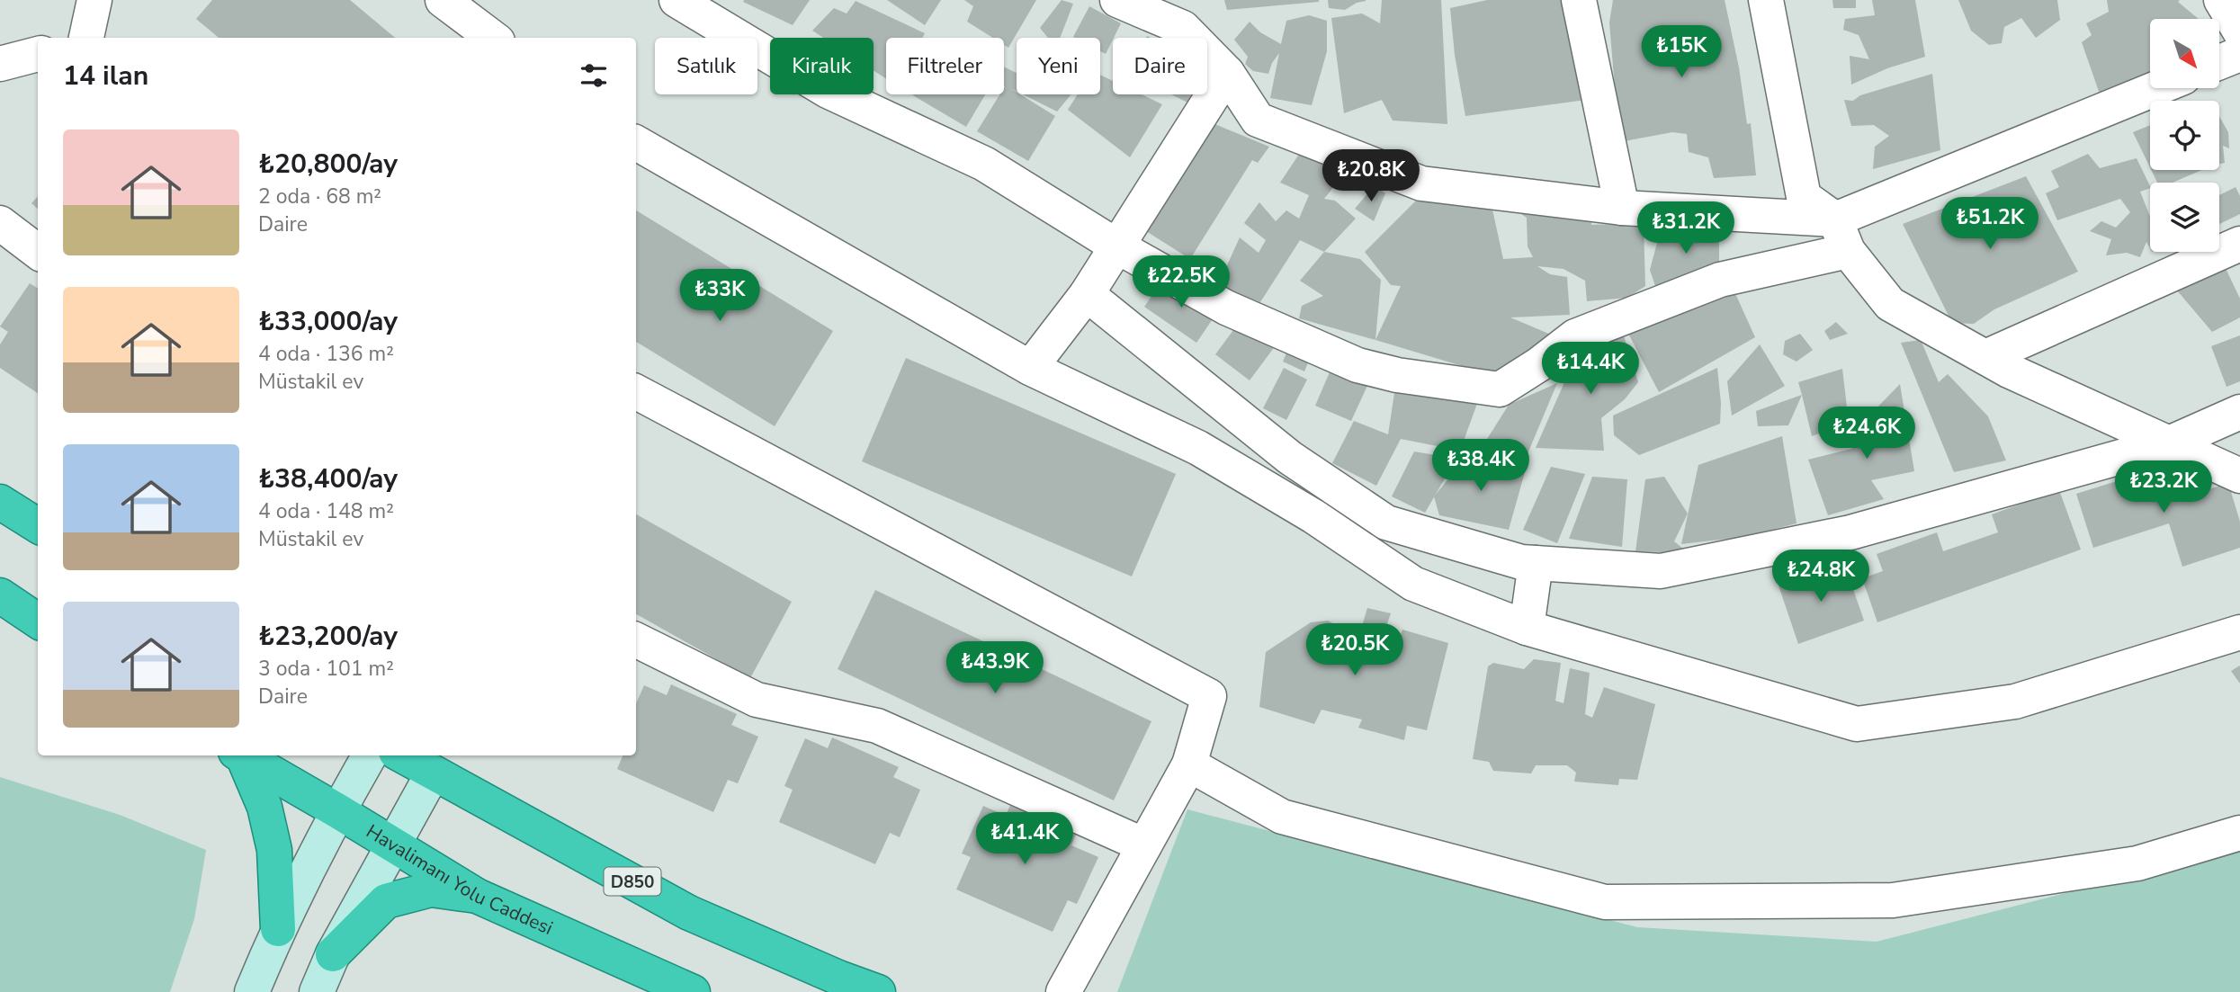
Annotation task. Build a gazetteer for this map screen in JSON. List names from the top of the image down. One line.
{"streets":{"highway":["Havalimanı Yolu Caddesi","D850"]},"north":"bottom right","page":{"price":["₺15K","₺20.8K","₺51.2K","₺31.2K","₺22.5K","₺33K","₺14.4K","₺24.6K","₺38.4K","₺23.2K","₺24.8K","₺20.5K","₺43.9K","₺41.4K"],"chip":["Satılık","Kiralık","Filtreler","Yeni","Daire"],"heading":"14 ilan","list":[{"name":"₺20,800/ay","note":"2 oda · 68 m² · Daire"},{"name":"₺33,000/ay","note":"4 oda · 136 m² · Müstakil ev"},{"name":"₺38,400/ay","note":"4 oda · 148 m² · Müstakil ev"},{"name":"₺23,200/ay","note":"3 oda · 101 m² · Daire"}]}}
